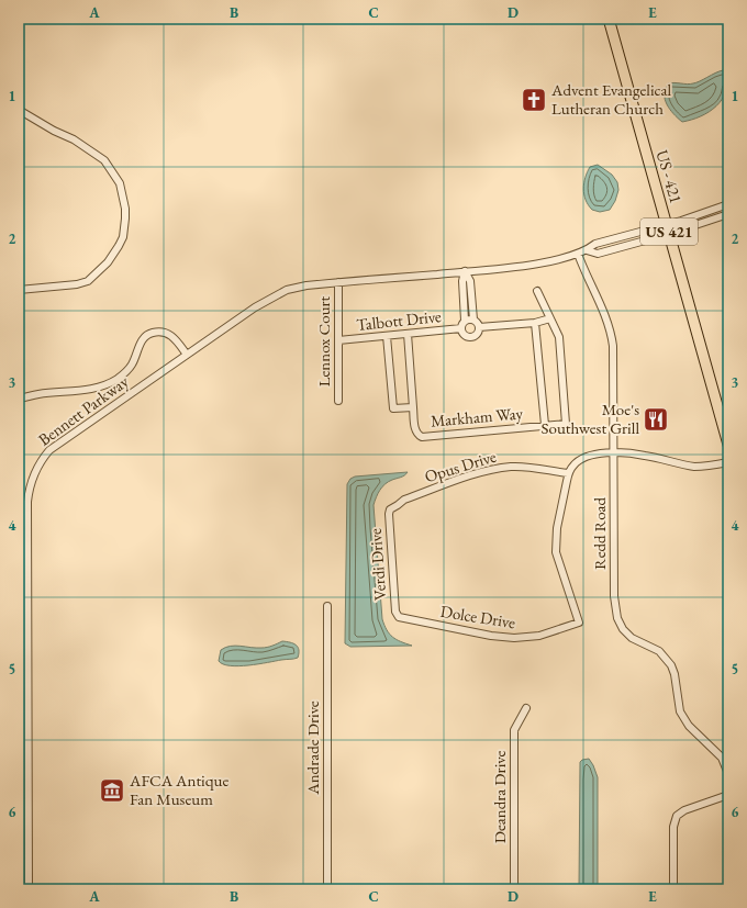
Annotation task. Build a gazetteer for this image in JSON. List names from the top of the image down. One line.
{"streets":{"main road":["US - 421","US 421"],"street":["Talbott Drive","Lennox Court","Bennett Parkway","Markham Way","Opus Drive","Redd Road","Verdi Drive","Dolce Drive","Andrade Drive","Deandra Drive"]},"crossings":[["US - 421","Bennett Parkway"],["Talbott Drive","Lennox Court"],["Talbott Drive","Markham Way"],["Lennox Court","Bennett Parkway"],["Bennett Parkway","Redd Road"],["Opus Drive","Verdi Drive"],["Opus Drive","Dolce Drive"],["Verdi Drive","Dolce Drive"]],"places":{"church":["Advent Evangelical Lutheran Church"],"restaurant":["Moe's Southwest Grill"],"museum":["AFCA Antique Fan Museum"]},"grid":{"columns":["A","B","C","D","E"],"rows":["1","2","3","4","5","6"]}}
